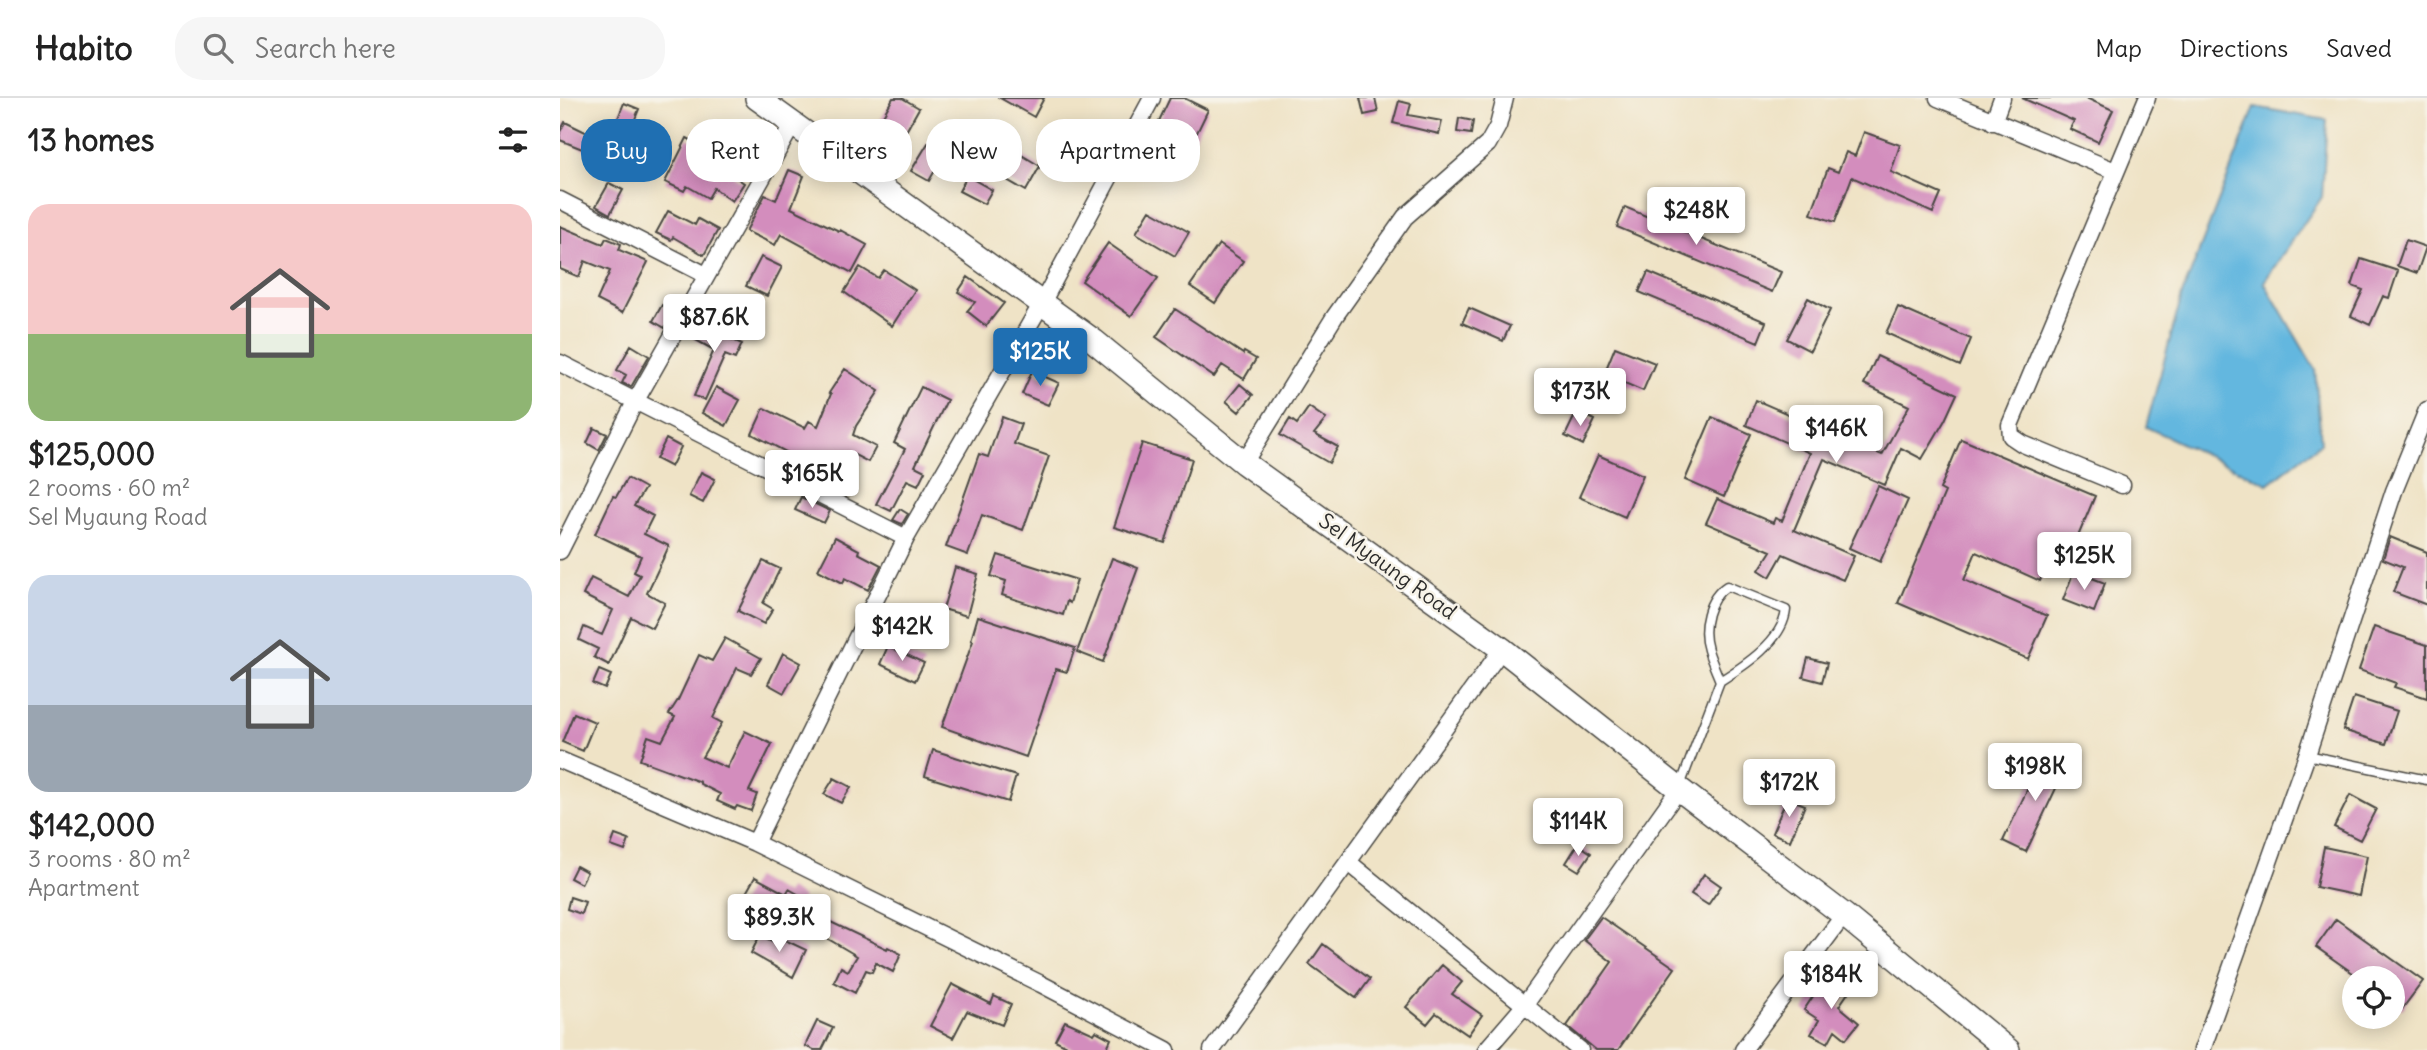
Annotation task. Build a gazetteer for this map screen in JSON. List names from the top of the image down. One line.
{"streets":{"main road":["Sel Myaung Road"]},"page":{"header":"Habito","search":"Search here","nav":["Map","Directions","Saved"],"heading":"13 homes","chip":["Buy","Rent","Filters","New","Apartment"],"list":[{"name":"$125,000","note":"2 rooms · 60 m² · Sel Myaung Road"},{"name":"$142,000","note":"3 rooms · 80 m² · Apartment"}],"price":["$248K","$87.6K","$125K","$173K","$146K","$165K","$125K","$142K","$198K","$172K","$114K","$89.3K","$184K"]}}
